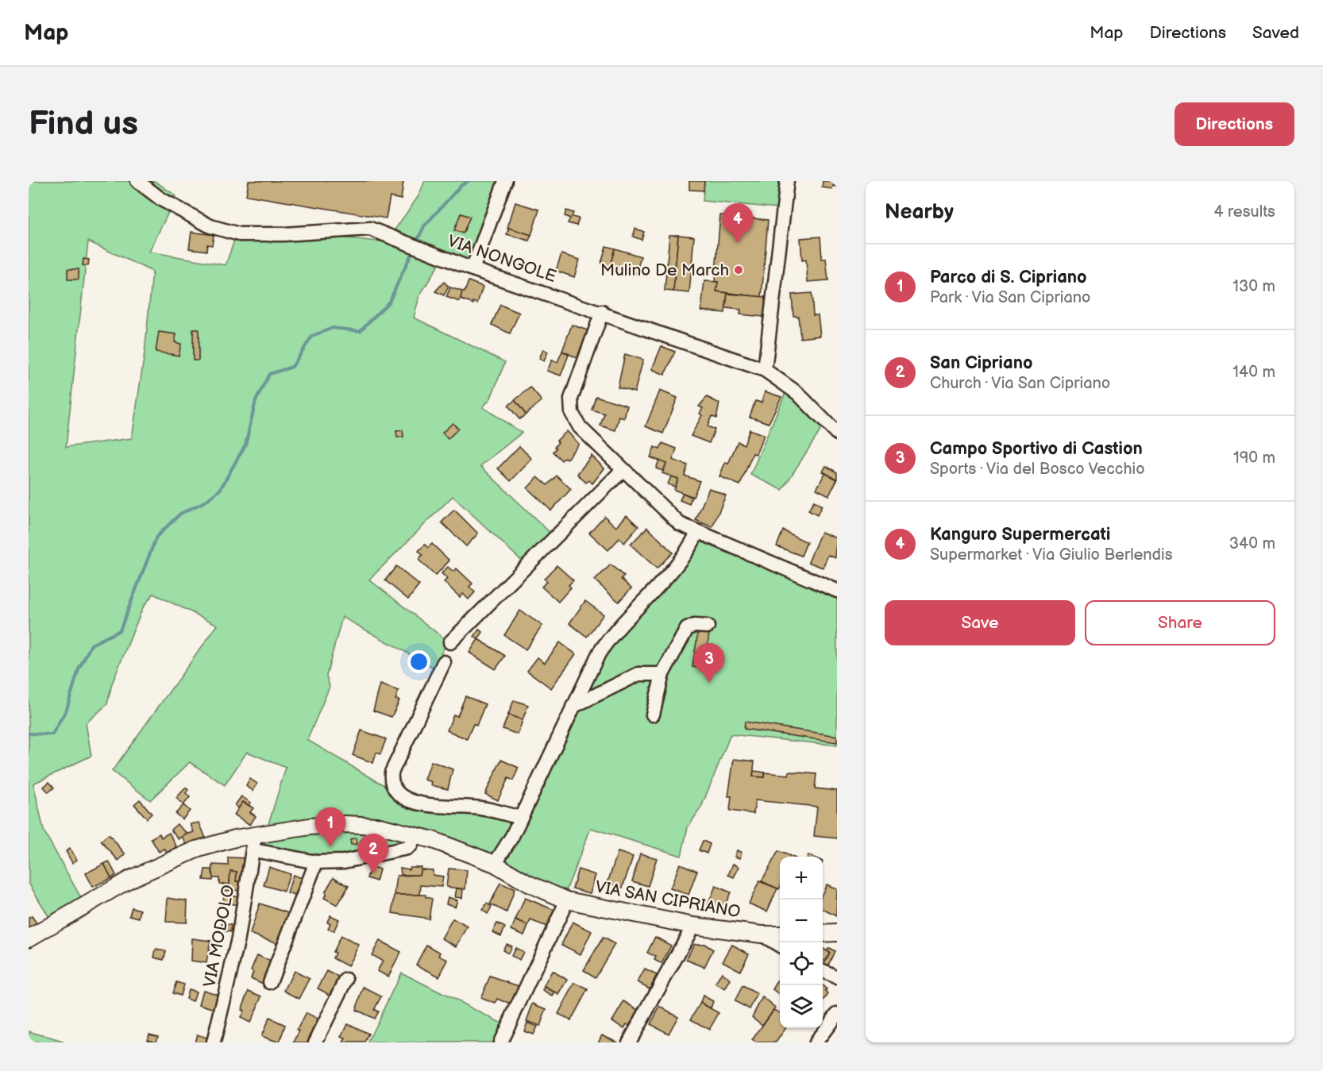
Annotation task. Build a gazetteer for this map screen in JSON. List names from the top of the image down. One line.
{"streets":{"main road":["VIA SAN CIPRIANO"],"street":["VIA NONGOLE","VIA MODOLO"]},"crossings":[["VIA SAN CIPRIANO","VIA MODOLO"]],"places":["Mulino De March"],"page":{"header":"Map","nav":["Map","Directions","Saved"],"buttons":["Directions",["Save","Share"]],"title":"Find us","heading":["Nearby","4 results"],"pins":["4","3","1","2"],"list":[{"mark":"1","name":"Parco di S. Cipriano","note":"Park · Via San Cipriano","value":"130 m"},{"mark":"2","name":"San Cipriano","note":"Church · Via San Cipriano","value":"140 m"},{"mark":"3","name":"Campo Sportivo di Castion","note":"Sports · Via del Bosco Vecchio","value":"190 m"},{"mark":"4","name":"Kanguro Supermercati","note":"Supermarket · Via Giulio Berlendis","value":"340 m"}],"map_buttons":["+","−"]}}
